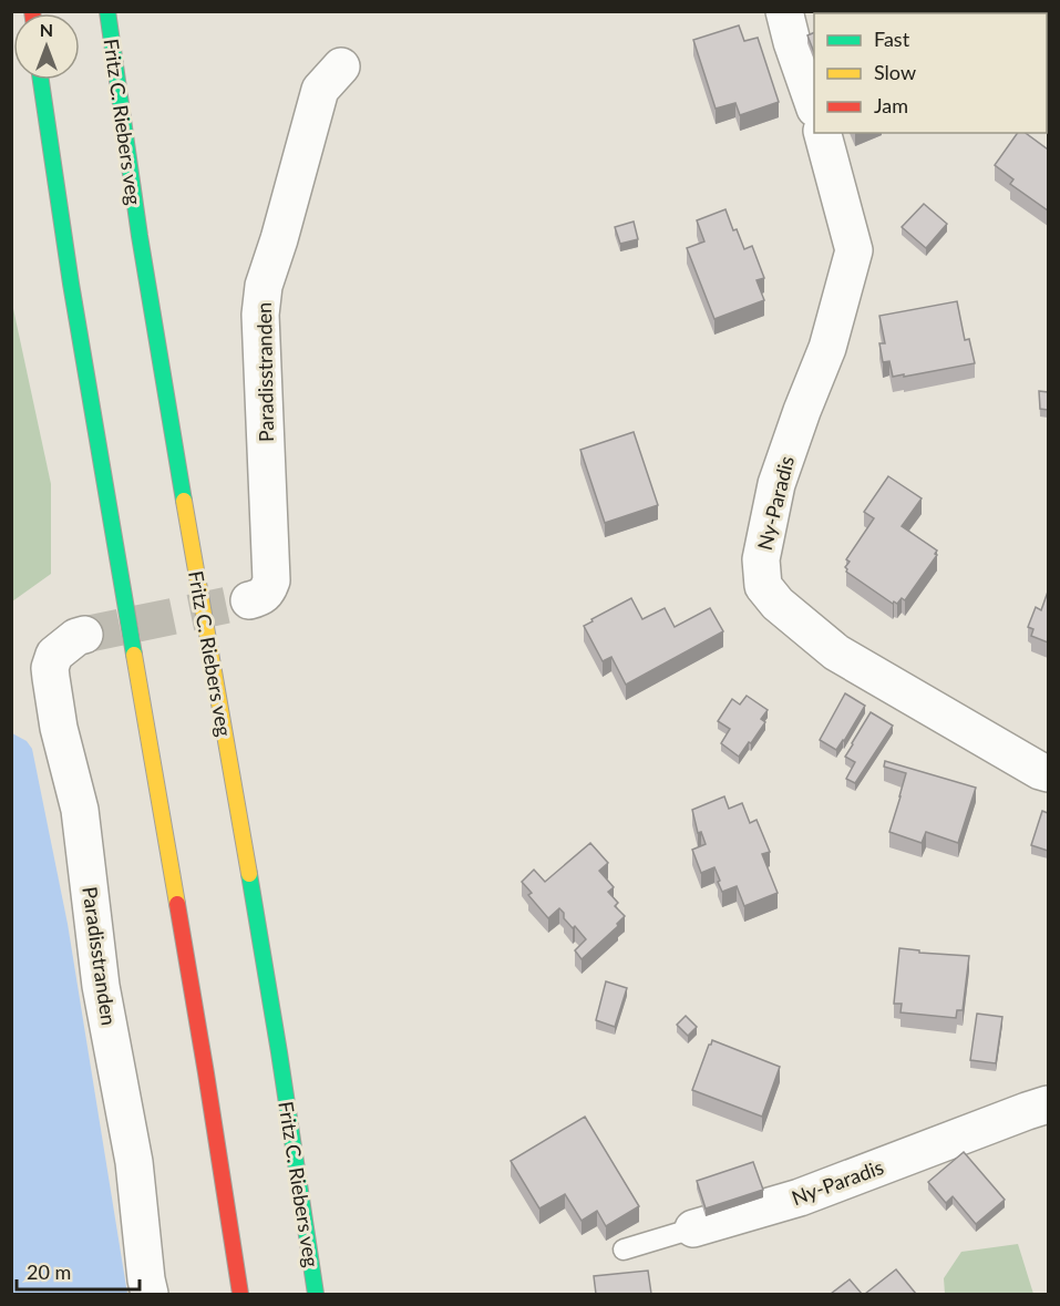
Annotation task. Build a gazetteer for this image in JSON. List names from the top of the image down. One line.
{"streets":{"highway":["Fritz C. Riebers veg"],"street":["Paradisstranden","Ny-Paradis"]},"legend":["Fast","Slow","Jam"],"scale_bar":"20 m","north":"top"}
